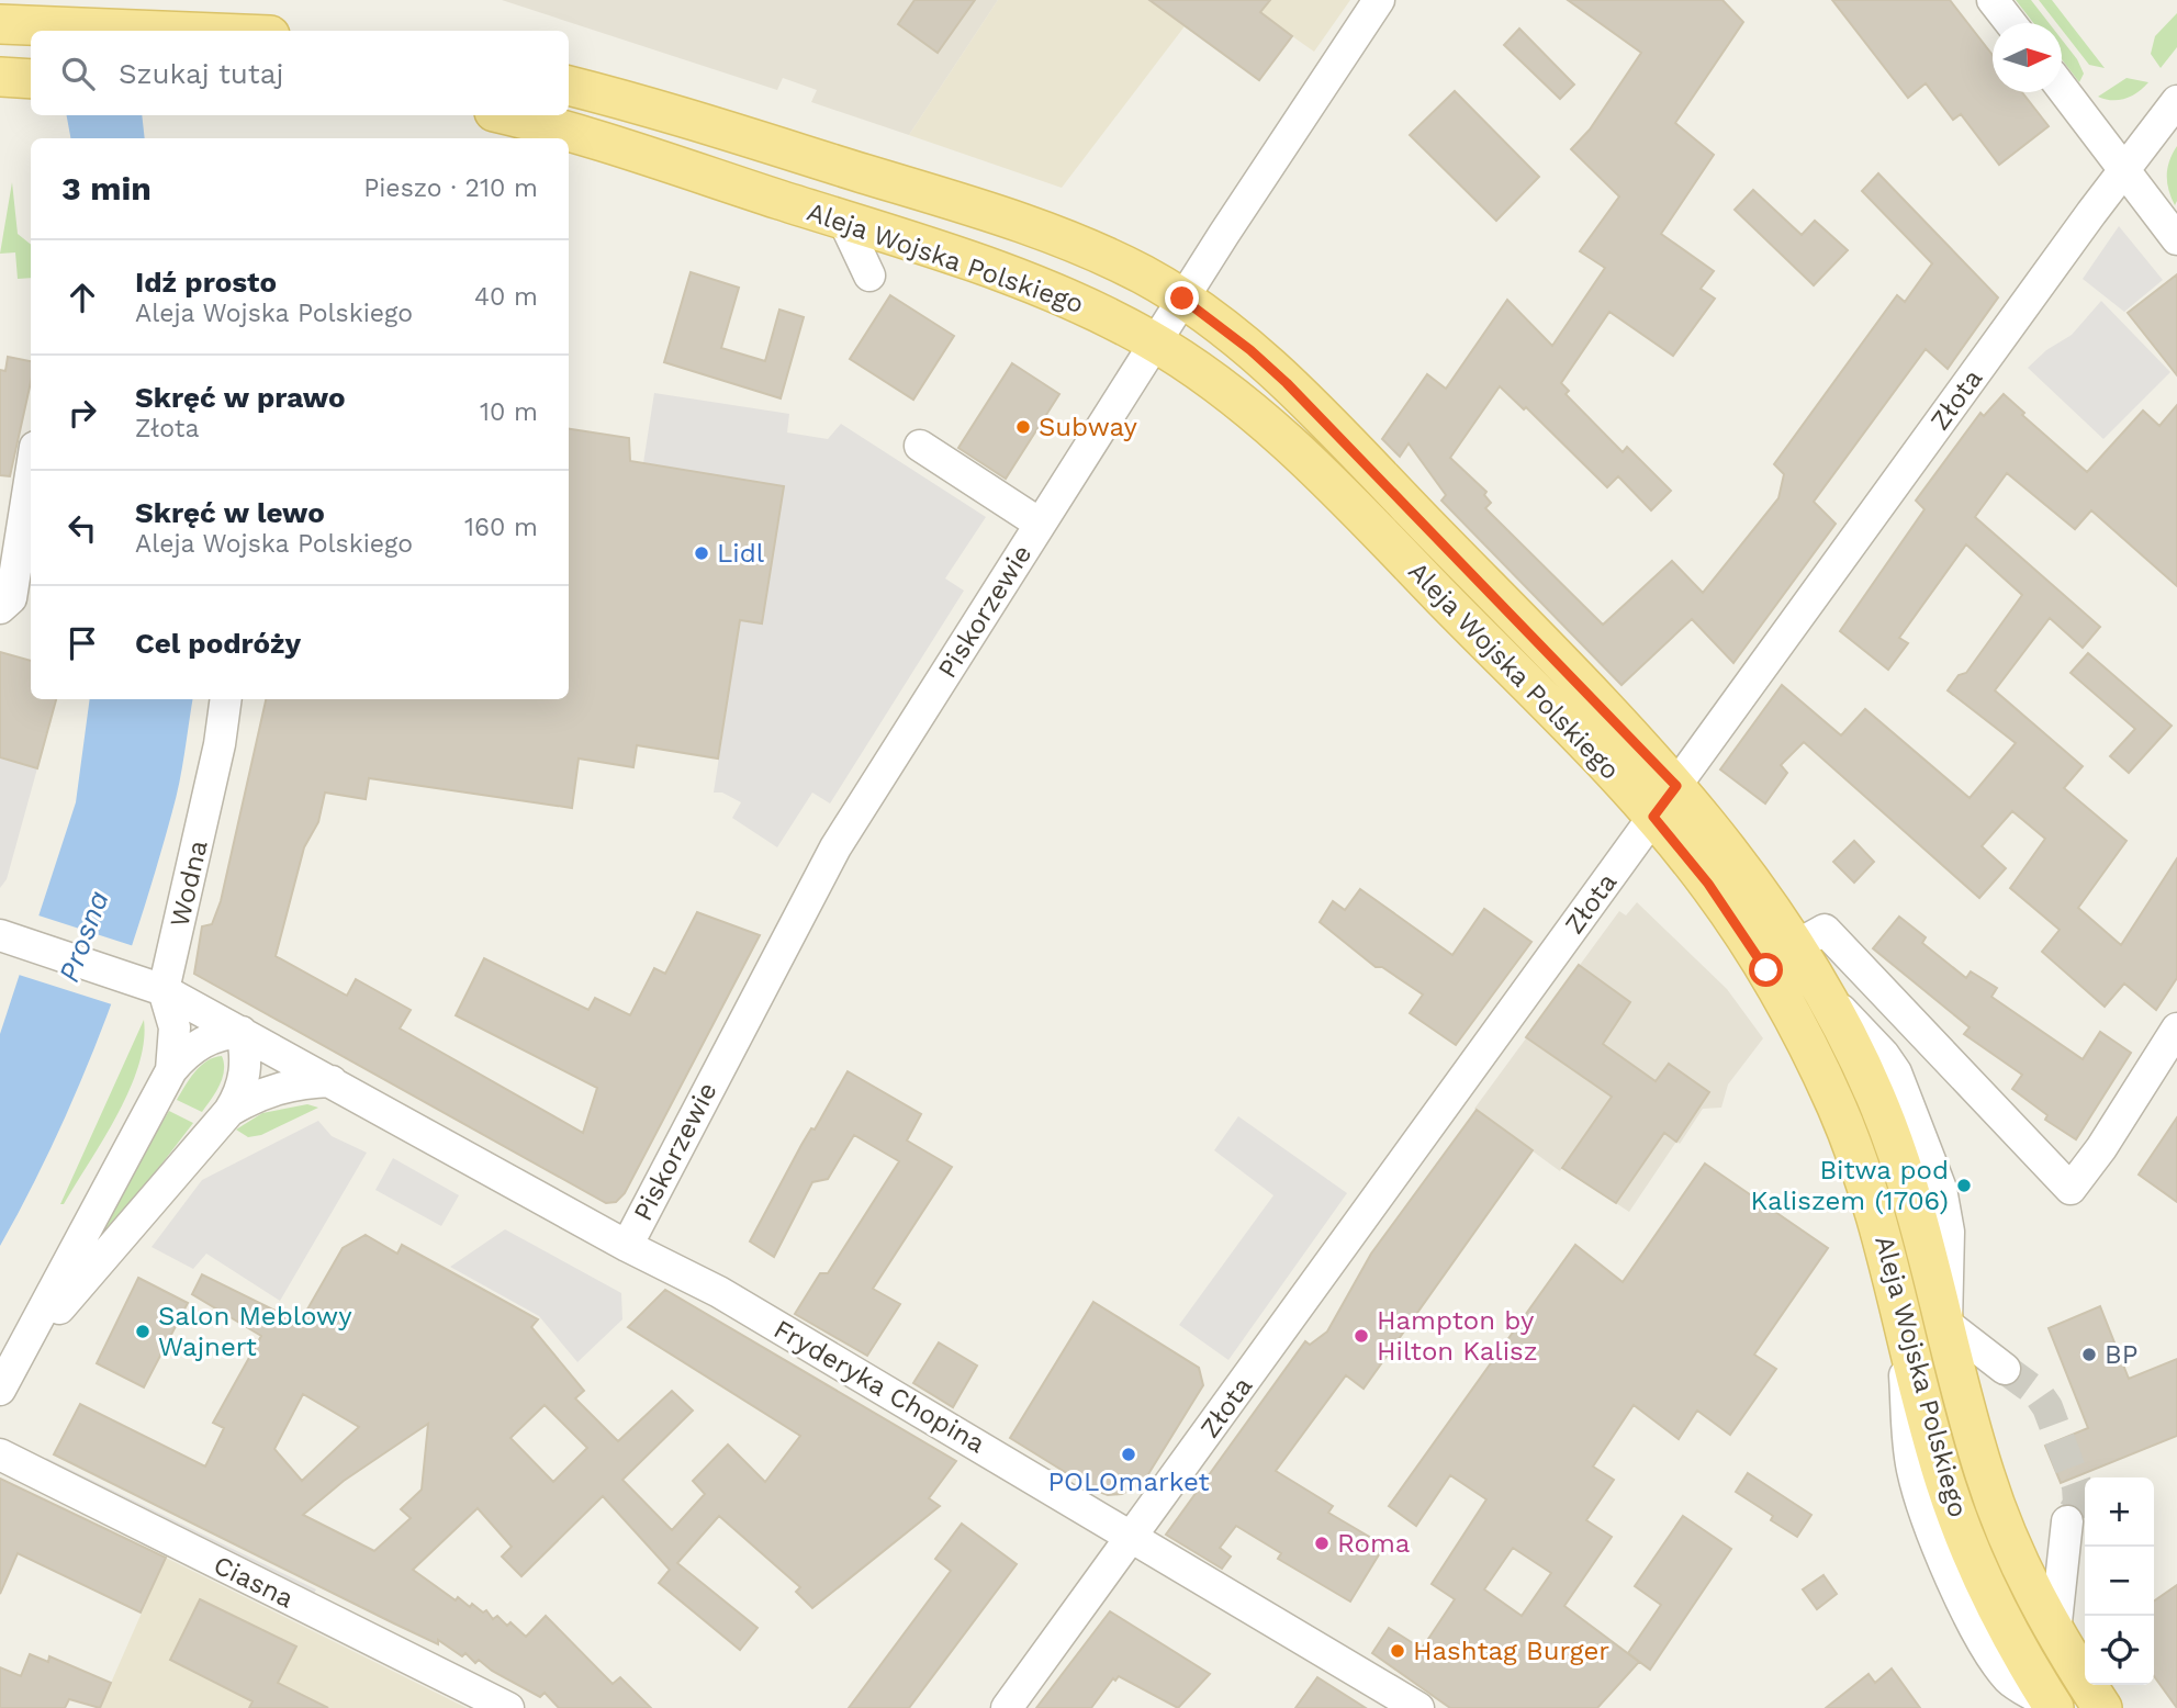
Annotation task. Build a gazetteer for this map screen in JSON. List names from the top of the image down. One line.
{"streets":{"main road":["Aleja Wojska Polskiego"],"street":["Złota","Piskorzewie","Wodna","Fryderyka Chopina","Ciasna"]},"crossings":[["Aleja Wojska Polskiego","Złota"],["Aleja Wojska Polskiego","Piskorzewie"],["Złota","Fryderyka Chopina"],["Piskorzewie","Fryderyka Chopina"],["Wodna","Fryderyka Chopina"]],"water":["Prosna"],"places":["Subway","Lidl","Bitwa pod Kaliszem (1706)","Salon Meblowy Wajnert","Hampton by Hilton Kalisz","BP","POLOmarket","Roma","Hashtag Burger"],"north":"right","page":{"search":"Szukaj tutaj","heading":["3 min","Pieszo · 210 m"],"list":[["Idź prosto","Aleja Wojska Polskiego","40 m"],["Skręć w prawo","Złota","10 m"],["Skręć w lewo","Aleja Wojska Polskiego","160 m"],"Cel podróży"],"map_buttons":["+","−"]}}
